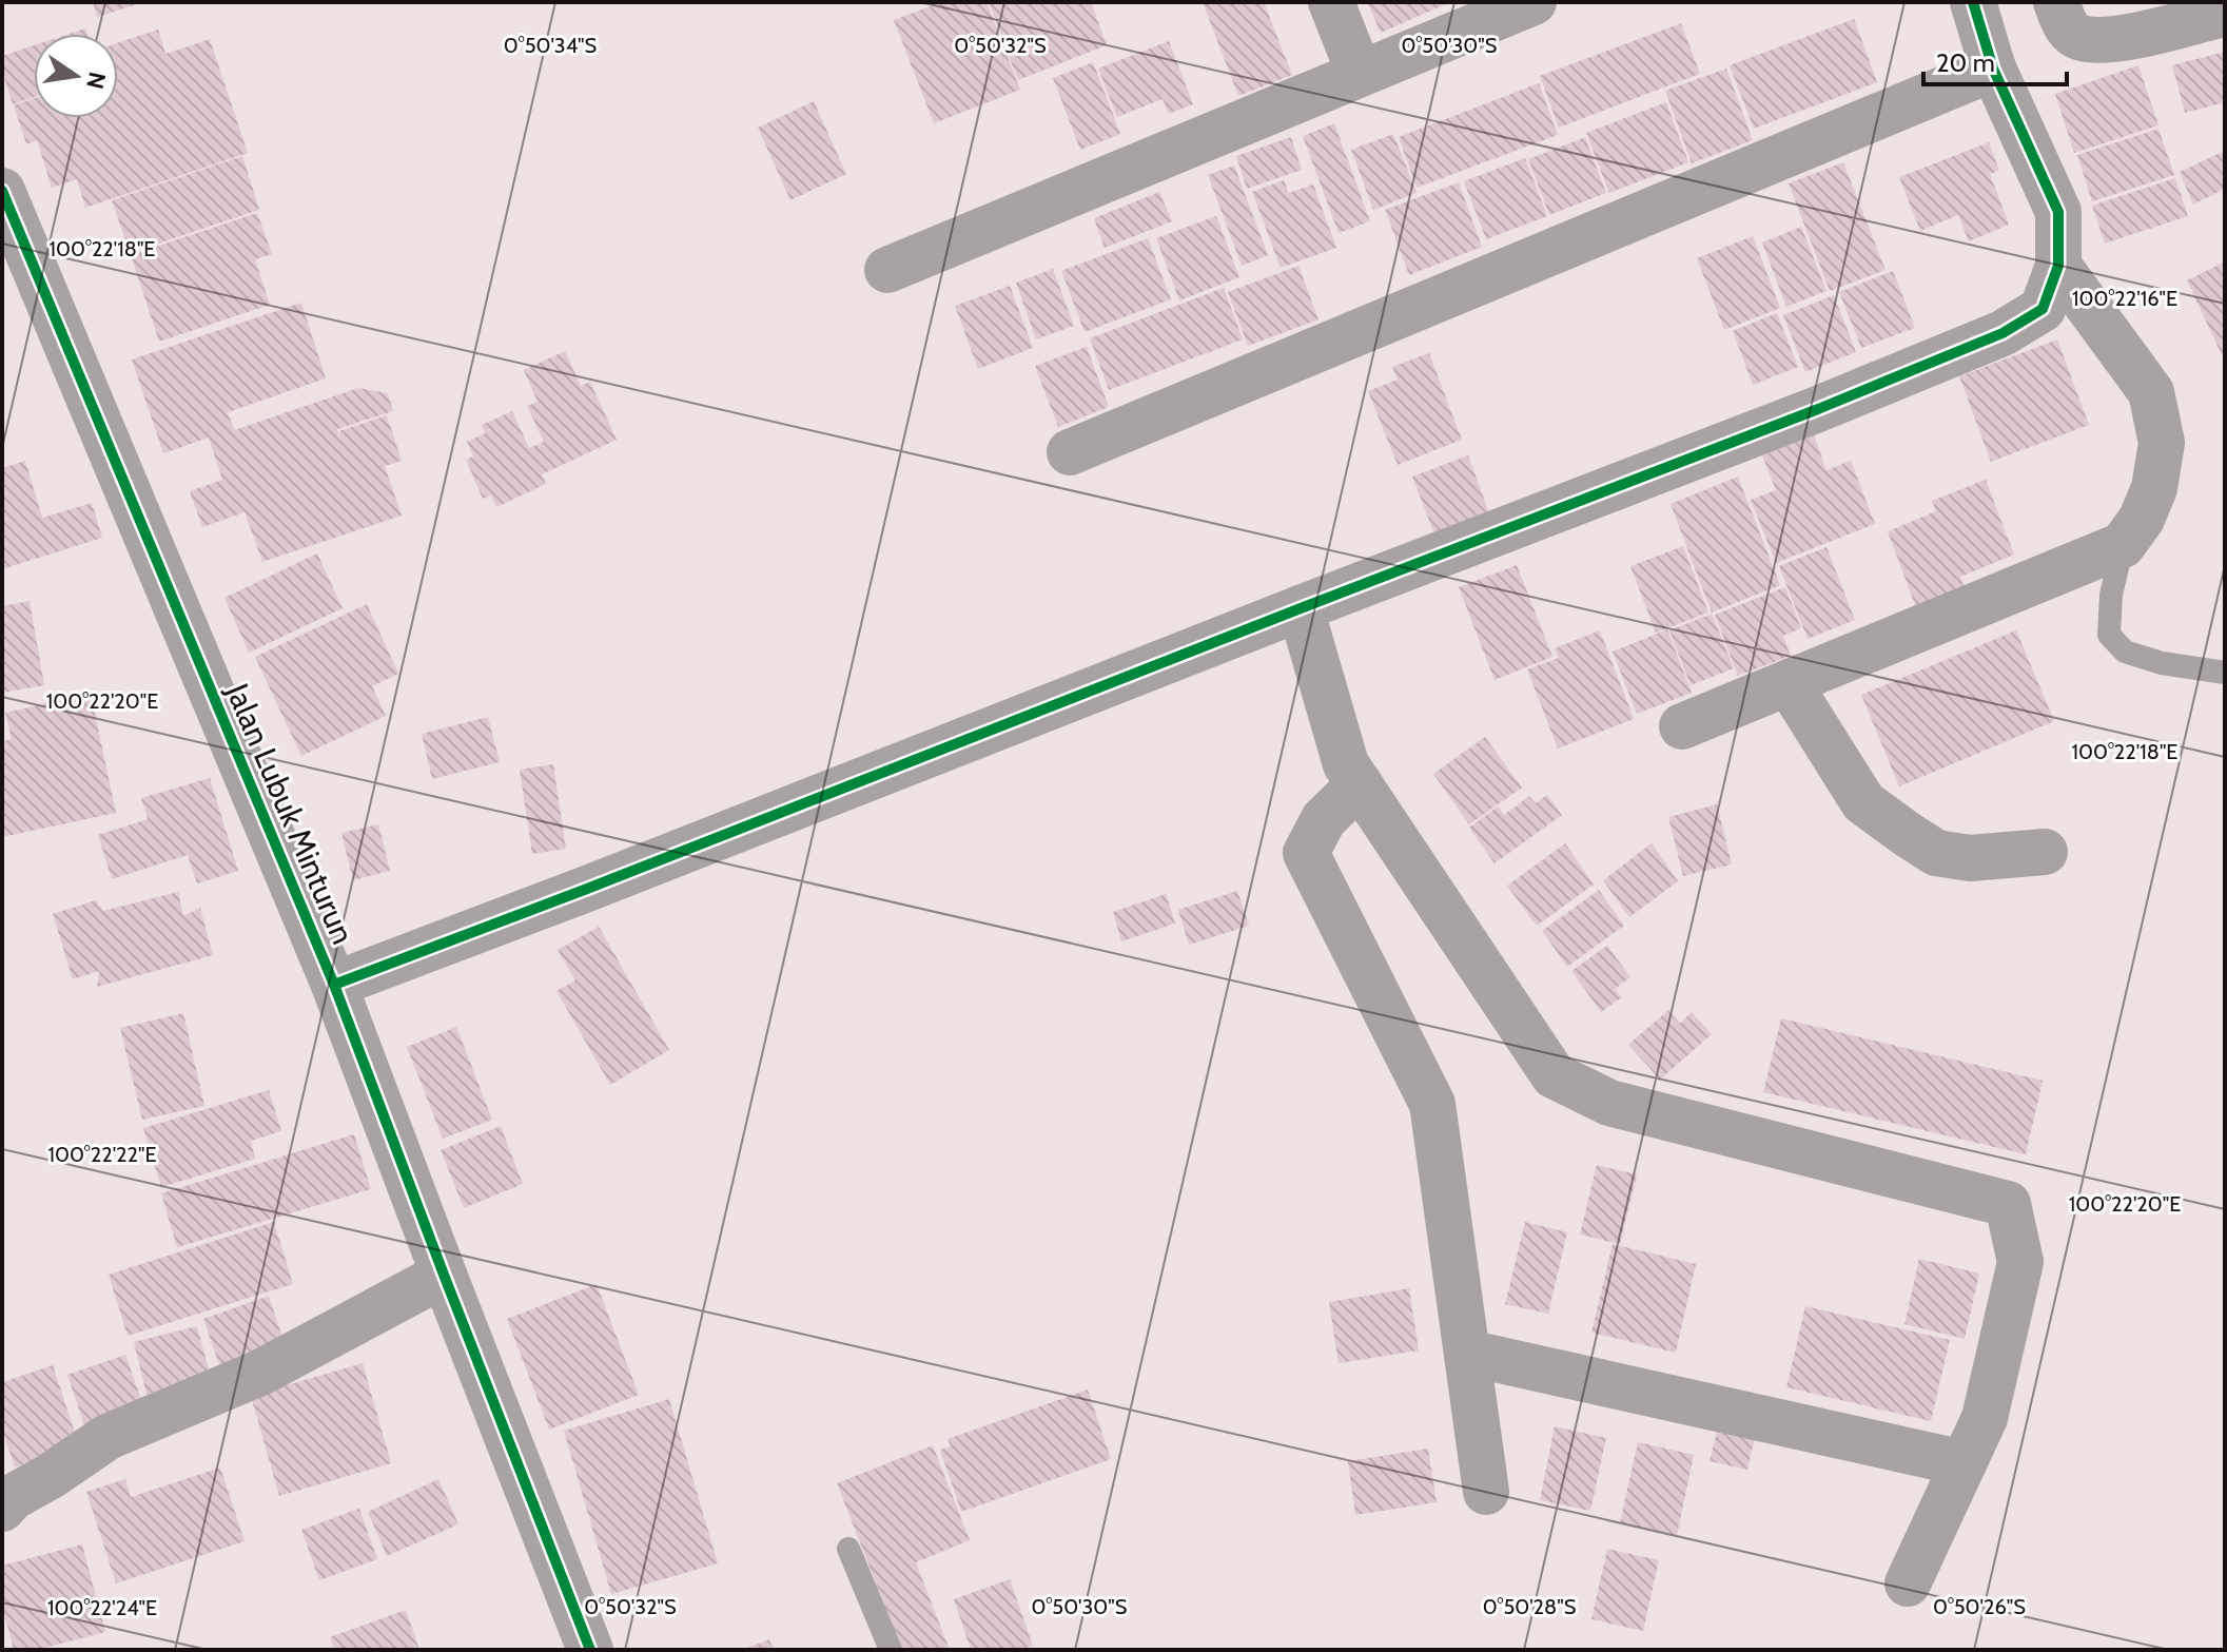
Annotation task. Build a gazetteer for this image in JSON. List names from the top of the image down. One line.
{"streets":{"street":["Jalan Lubuk Minturun"]},"scale_bar":"20 m","north":"right","coordinates":["0°50'34\"S","0°50'32\"S","0°50'30\"S","100°22'18\"E","100°22'16\"E","100°22'20\"E","100°22'22\"E","0°50'28\"S","0°50'26\"S","100°22'24\"E"]}
